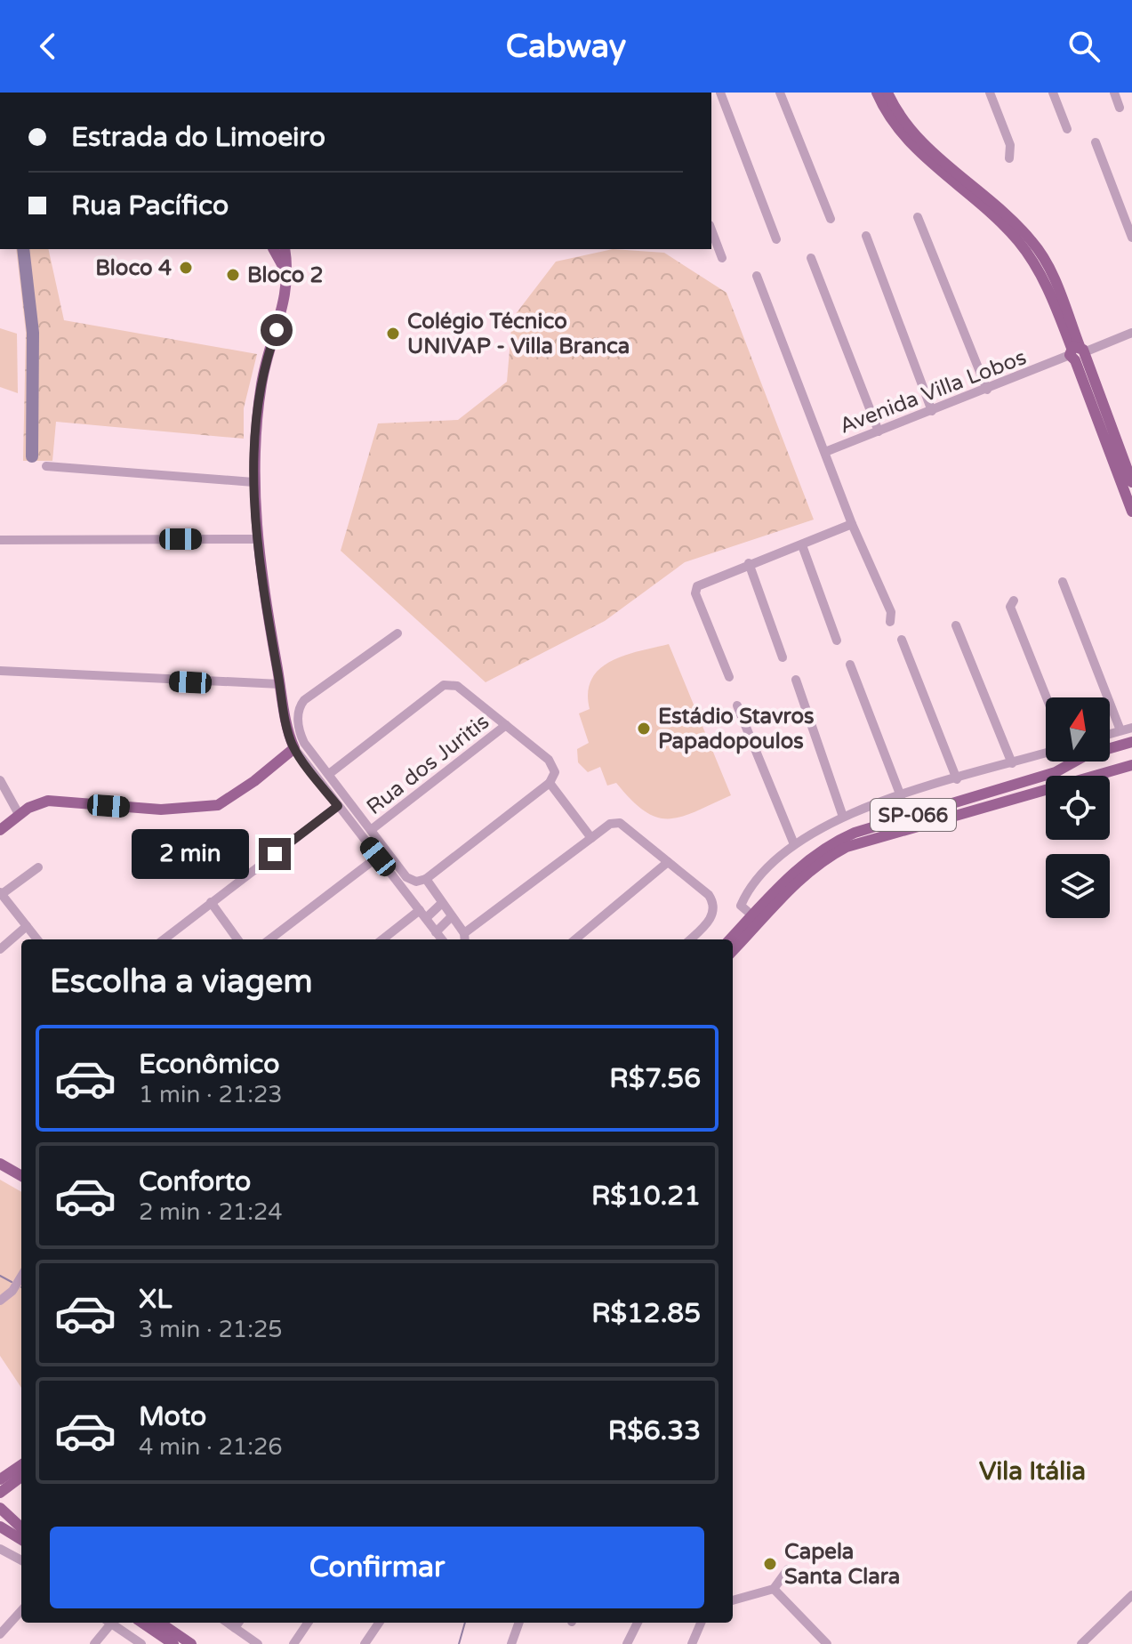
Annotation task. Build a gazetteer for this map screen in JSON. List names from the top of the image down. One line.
{"streets":{"main road":["SP-066"],"street":["Avenida Villa Lobos","Rua dos Juritis"]},"districts":["Vila Itália"],"places":["Bloco 4","Bloco 2","Colégio Técnico UNIVAP - Villa Branca","Estádio Stavros Papadopoulos","Capela Santa Clara"],"north":"top","page":{"header":"Cabway","banner":["Estrada do Limoeiro","Rua Pacífico"],"bubble":"2 min","heading":"Escolha a viagem","list":[{"name":"Econômico","note":"1 min · 21:23","value":"R$7.56"},{"name":"Conforto","note":"2 min · 21:24","value":"R$10.21"},{"name":"XL","note":"3 min · 21:25","value":"R$12.85"},{"name":"Moto","note":"4 min · 21:26","value":"R$6.33"}],"buttons":"Confirmar"}}
